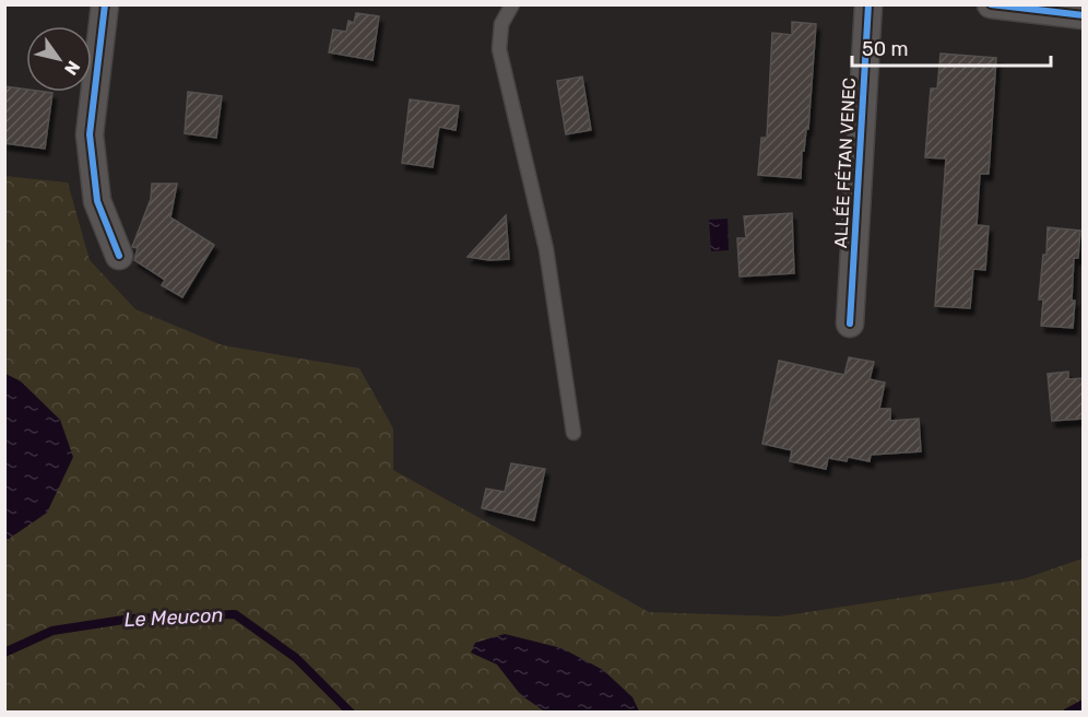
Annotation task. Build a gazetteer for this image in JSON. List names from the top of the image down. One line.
{"streets":{"street":["ALLÉE FÉTAN VENEC"]},"water":["Le Meucon"],"scale_bar":"50 m","north":"bottom right"}
